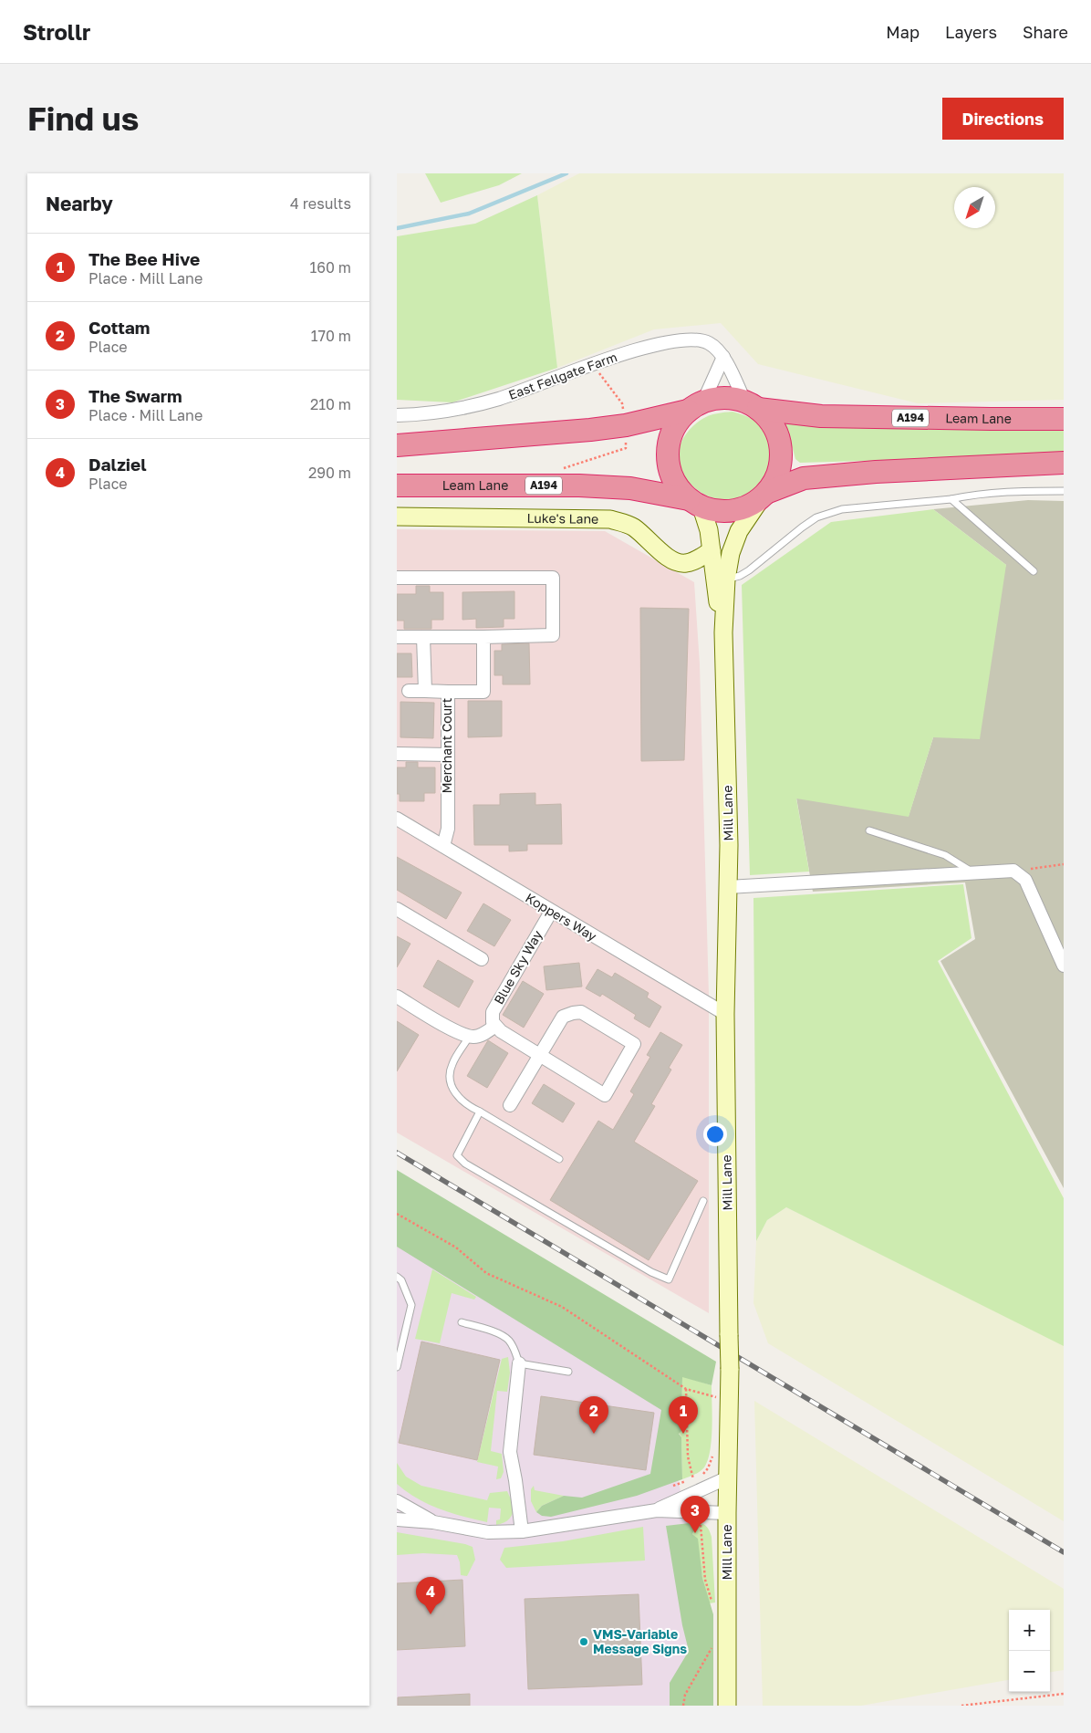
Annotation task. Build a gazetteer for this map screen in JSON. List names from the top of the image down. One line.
{"streets":{"highway":["A194","Leam Lane"],"main road":["Luke's Lane","Mill Lane"],"street":["East Fellgate Farm","Merchant Court","Koppers Way","Blue Sky Way"]},"crossings":[["East Fellgate Farm","Leam Lane"],["East Fellgate Farm","Mill Lane"],["Leam Lane","Mill Lane"],["Luke's Lane","Mill Lane"],["Merchant Court","Koppers Way"],["Mill Lane","Koppers Way"],["Koppers Way","Blue Sky Way"]],"places":["VMS-Variable Message Signs"],"north":"bottom left","page":{"header":"Strollr","nav":["Map","Layers","Share"],"buttons":"Directions","title":"Find us","heading":["Nearby","4 results"],"list":[{"mark":"1","name":"The Bee Hive","note":"Place · Mill Lane","value":"160 m"},{"mark":"2","name":"Cottam","note":"Place","value":"170 m"},{"mark":"3","name":"The Swarm","note":"Place · Mill Lane","value":"210 m"},{"mark":"4","name":"Dalziel","note":"Place","value":"290 m"}],"pins":["1","2","3","4"],"map_buttons":["+","−"]}}
